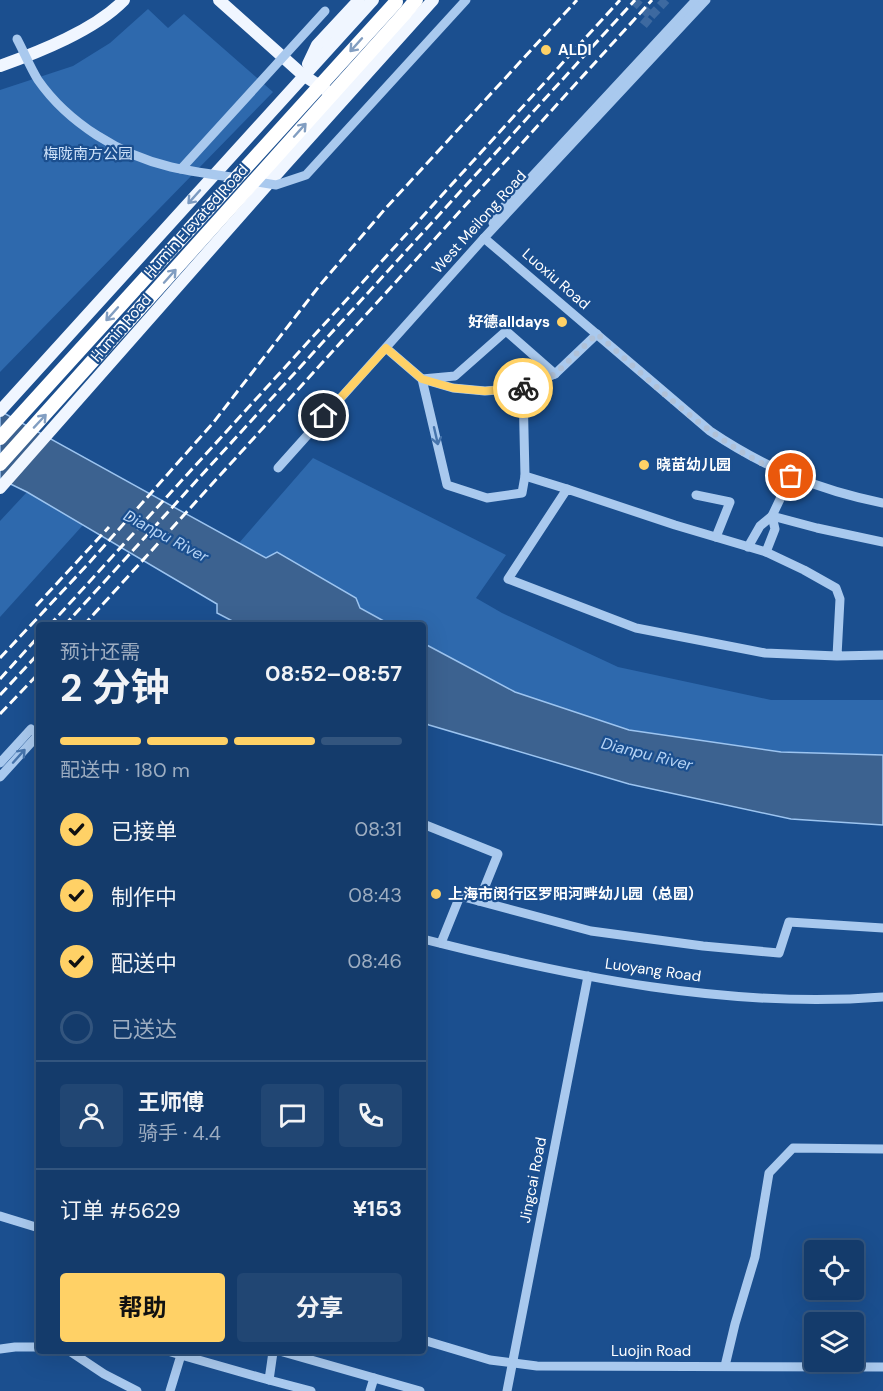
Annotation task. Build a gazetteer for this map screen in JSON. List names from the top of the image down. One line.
{"streets":{"highway":["Humin Elevated Road"],"main road":["Humin Road"],"street":["West Meilong Road","Luoxiu Road","Luoyang Road","Jingcai Road","Luojin Road"]},"crossings":[["West Meilong Road","Luoxiu Road"],["Luoyang Road","Jingcai Road"],["Jingcai Road","Luojin Road"]],"water":["Dianpu River"],"parks":["梅陇南方公园"],"places":["ALDI","好德alldays","晓苗幼儿园","上海市闵行区罗阳河畔幼儿园（总园）"],"page":{"heading":["2 分钟","预计还需","08:52–08:57"],"panel":["王师傅","骑手 · 4.4","订单 #5629","¥153"],"bar":"配送中 · 180 m","list":[["已接单","08:31"],["制作中","08:43"],["配送中","08:46"],"已送达"],"buttons":["帮助","分享"]}}
